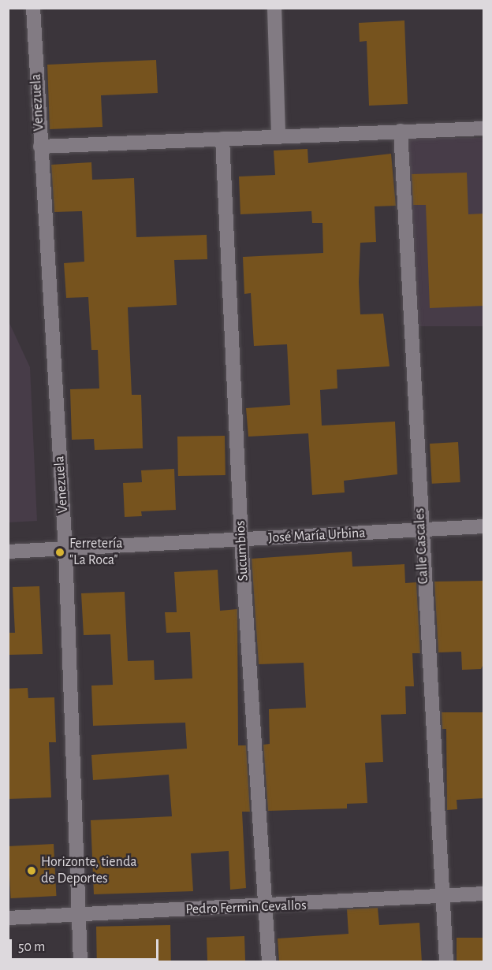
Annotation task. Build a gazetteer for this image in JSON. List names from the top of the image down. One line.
{"streets":{"street":["Venezuela","José María Urbina","Calle Cascales","Sucumbios","Pedro Fermin Cevallos"]},"crossings":[["Venezuela","José María Urbina"],["Venezuela","Pedro Fermin Cevallos"],["José María Urbina","Calle Cascales"],["José María Urbina","Sucumbios"],["Calle Cascales","Pedro Fermin Cevallos"],["Sucumbios","Pedro Fermin Cevallos"]],"places":["Ferretería \"La Roca\"","Horizonte, tienda de Deportes"],"scale_bar":"50 m"}
